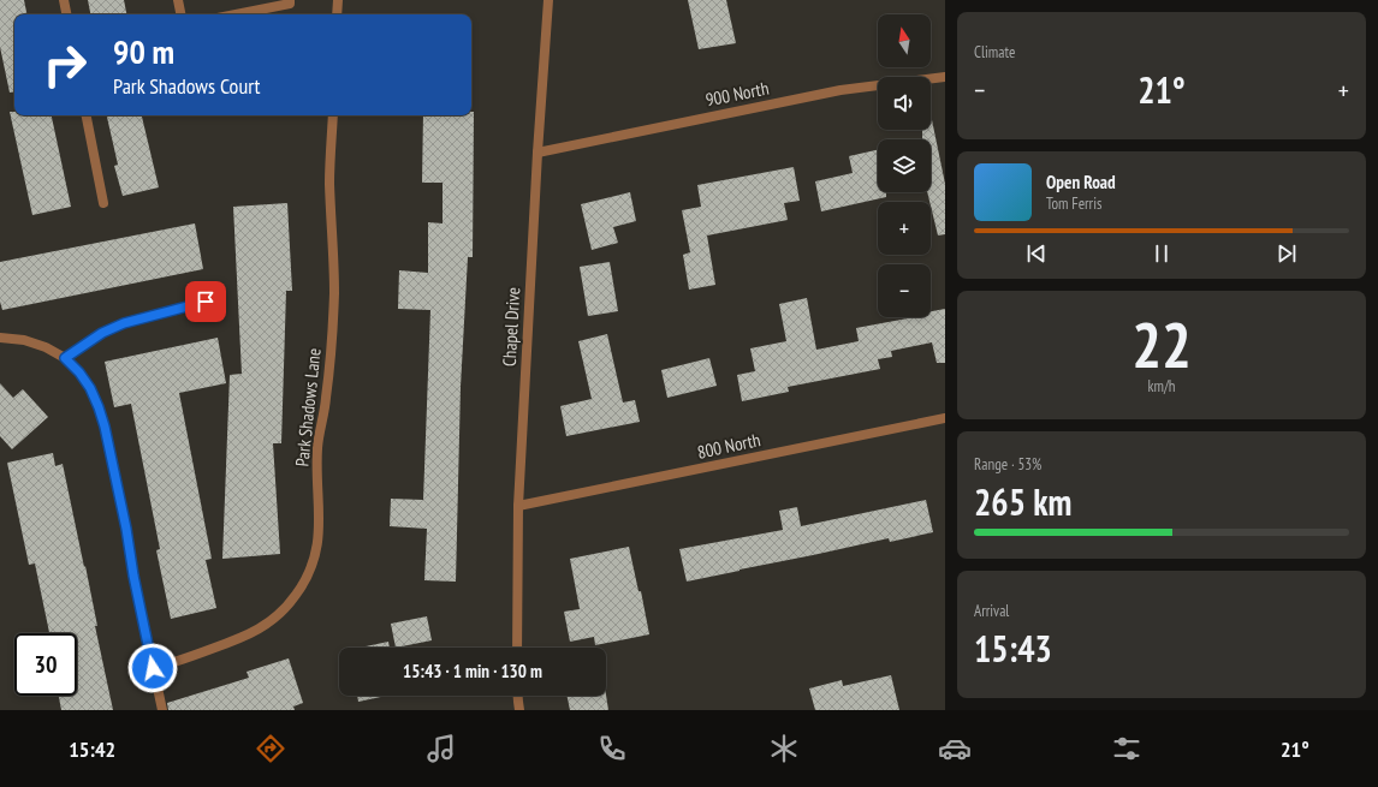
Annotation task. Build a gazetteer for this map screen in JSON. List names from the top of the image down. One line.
{"streets":{"street":["900 North","Chapel Drive","Park Shadows Lane","800 North"]},"crossings":[["900 North","Chapel Drive"],["Chapel Drive","800 North"]],"north":"top","page":{"tile":["Climate",["22","km/h"],["Range · 53%","265 km"],["Arrival","15:43"]],"map_buttons":["+","−"],"turn":["90 m","Park Shadows Court"],"heat":["−","21°","+"],"song":["Open Road","Tom Ferris"],"limit":"30","trip":"15:43 · 1 min · 130 m","tabs":["15:42","21°"]}}
